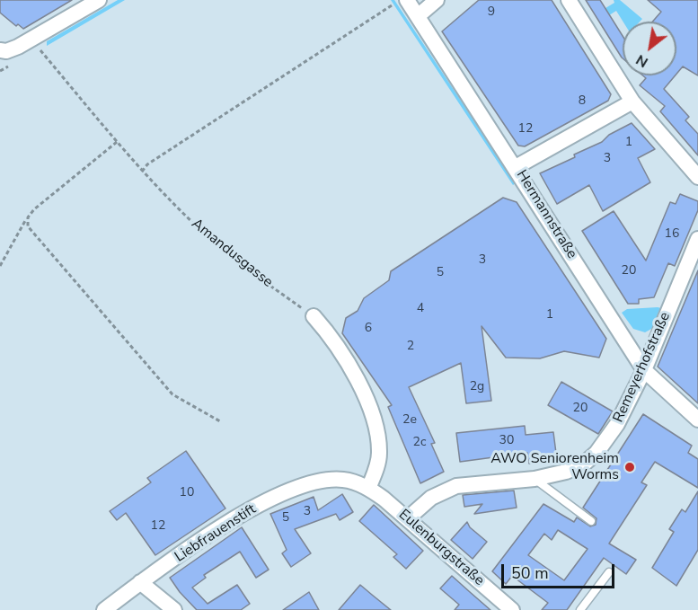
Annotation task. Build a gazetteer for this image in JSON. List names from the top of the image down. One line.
{"streets":{"street":["Hermannstraße","Remeyerhofstraße","Liebfrauenstift","Eulenburgstraße"],"path":["Amandusgasse"]},"crossings":[["Hermannstraße","Remeyerhofstraße"],["Remeyerhofstraße","Eulenburgstraße"],["Liebfrauenstift","Eulenburgstraße"]],"places":["AWO Seniorenheim Worms"],"house_numbers":["9","8","12","1","3","16","3","20","5","4","1","6","2","2g","20","2e","30","2c","10","3","5","12"],"scale_bar":"50 m","north":"bottom left"}
